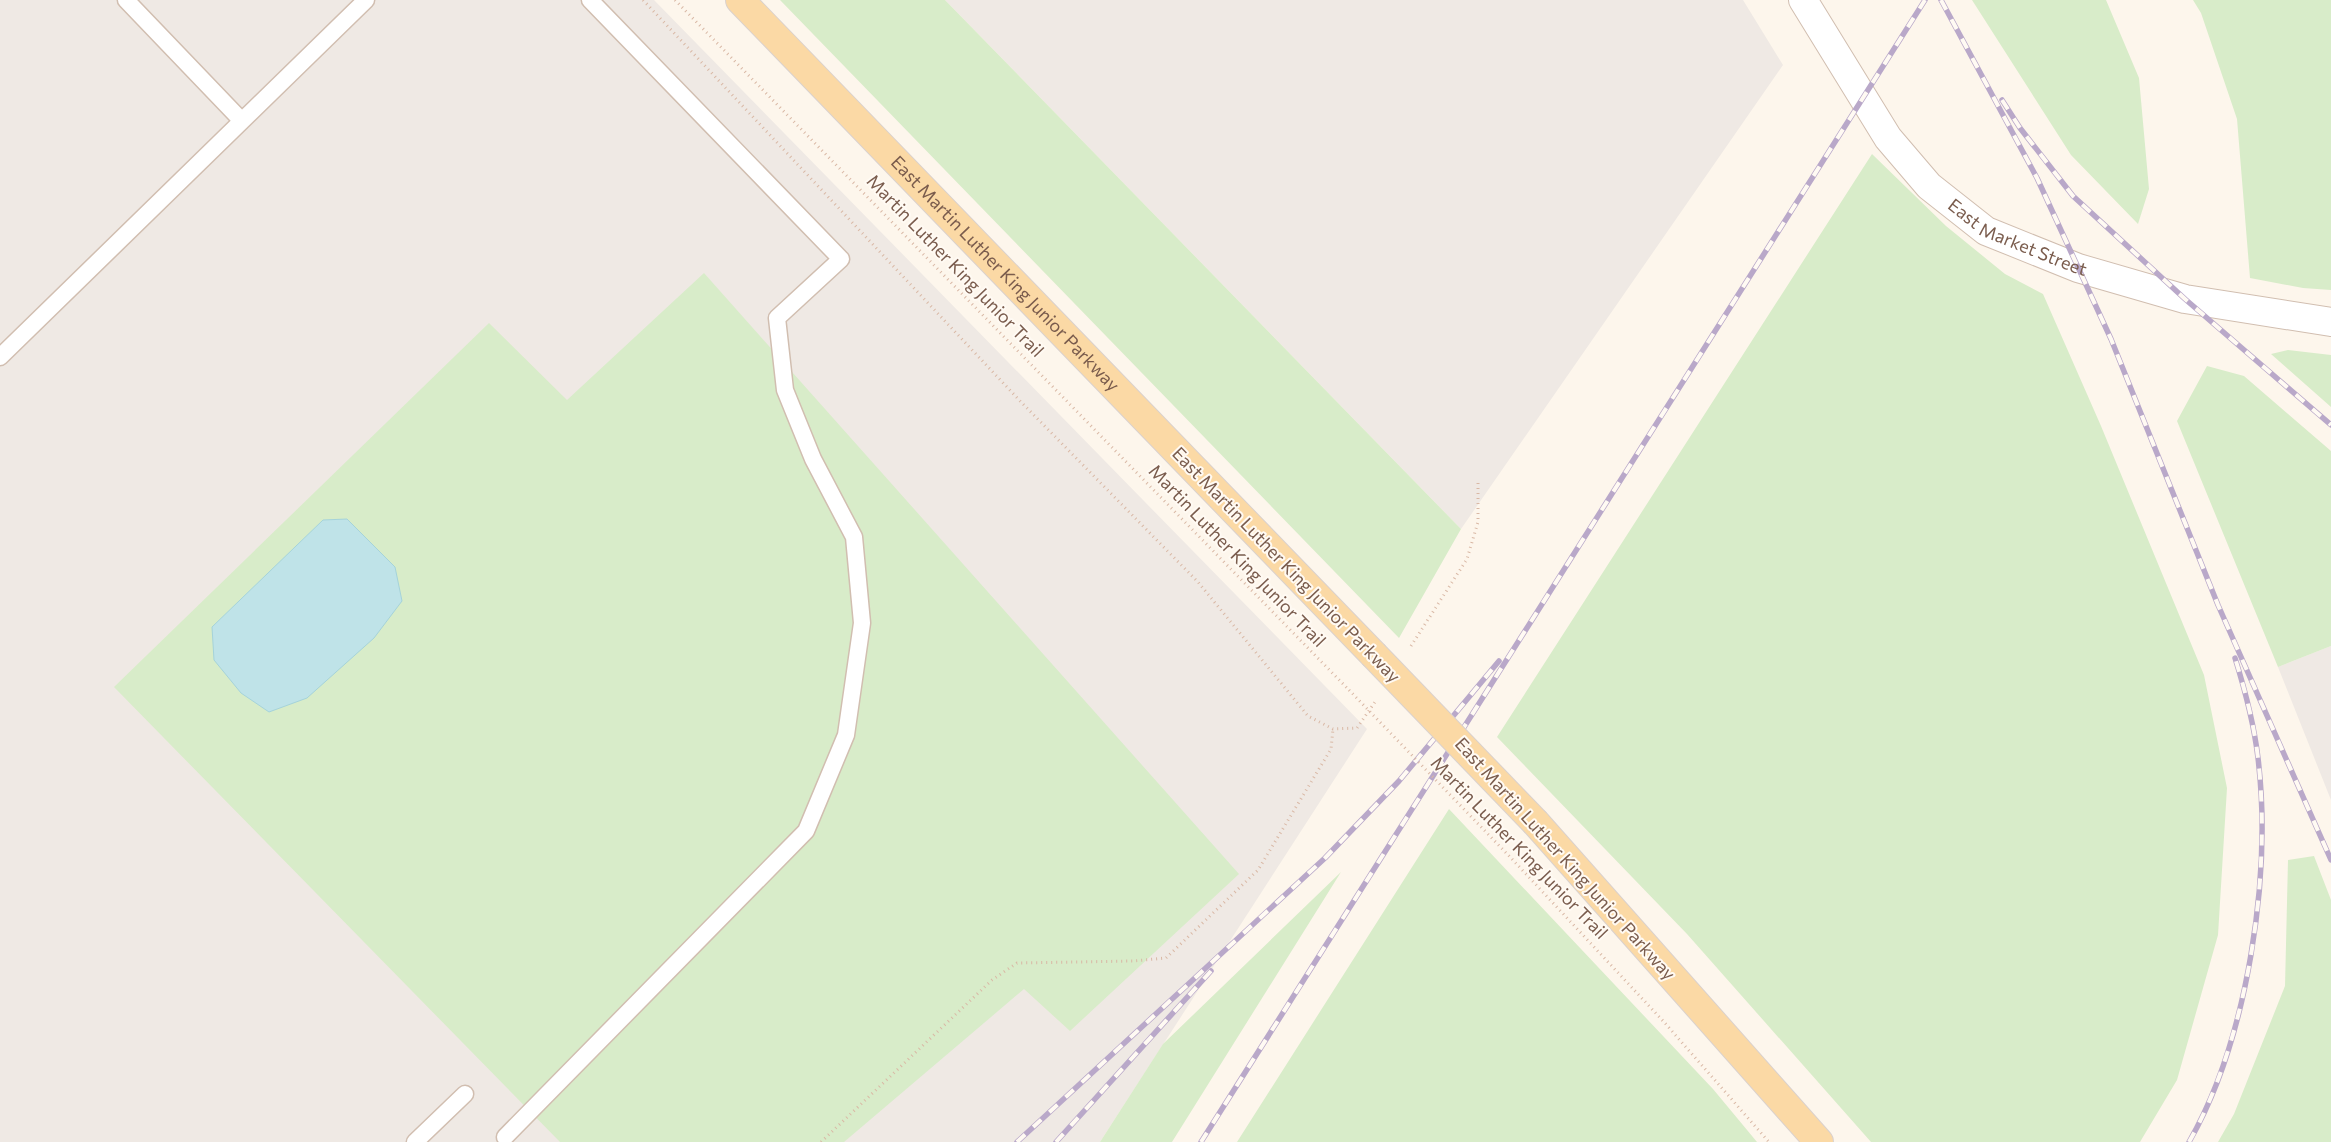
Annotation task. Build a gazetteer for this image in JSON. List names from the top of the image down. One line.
{"streets":{"main road":["East Martin Luther King Junior Parkway"],"street":["East Market Street"],"path":["Martin Luther King Junior Trail"]}}
